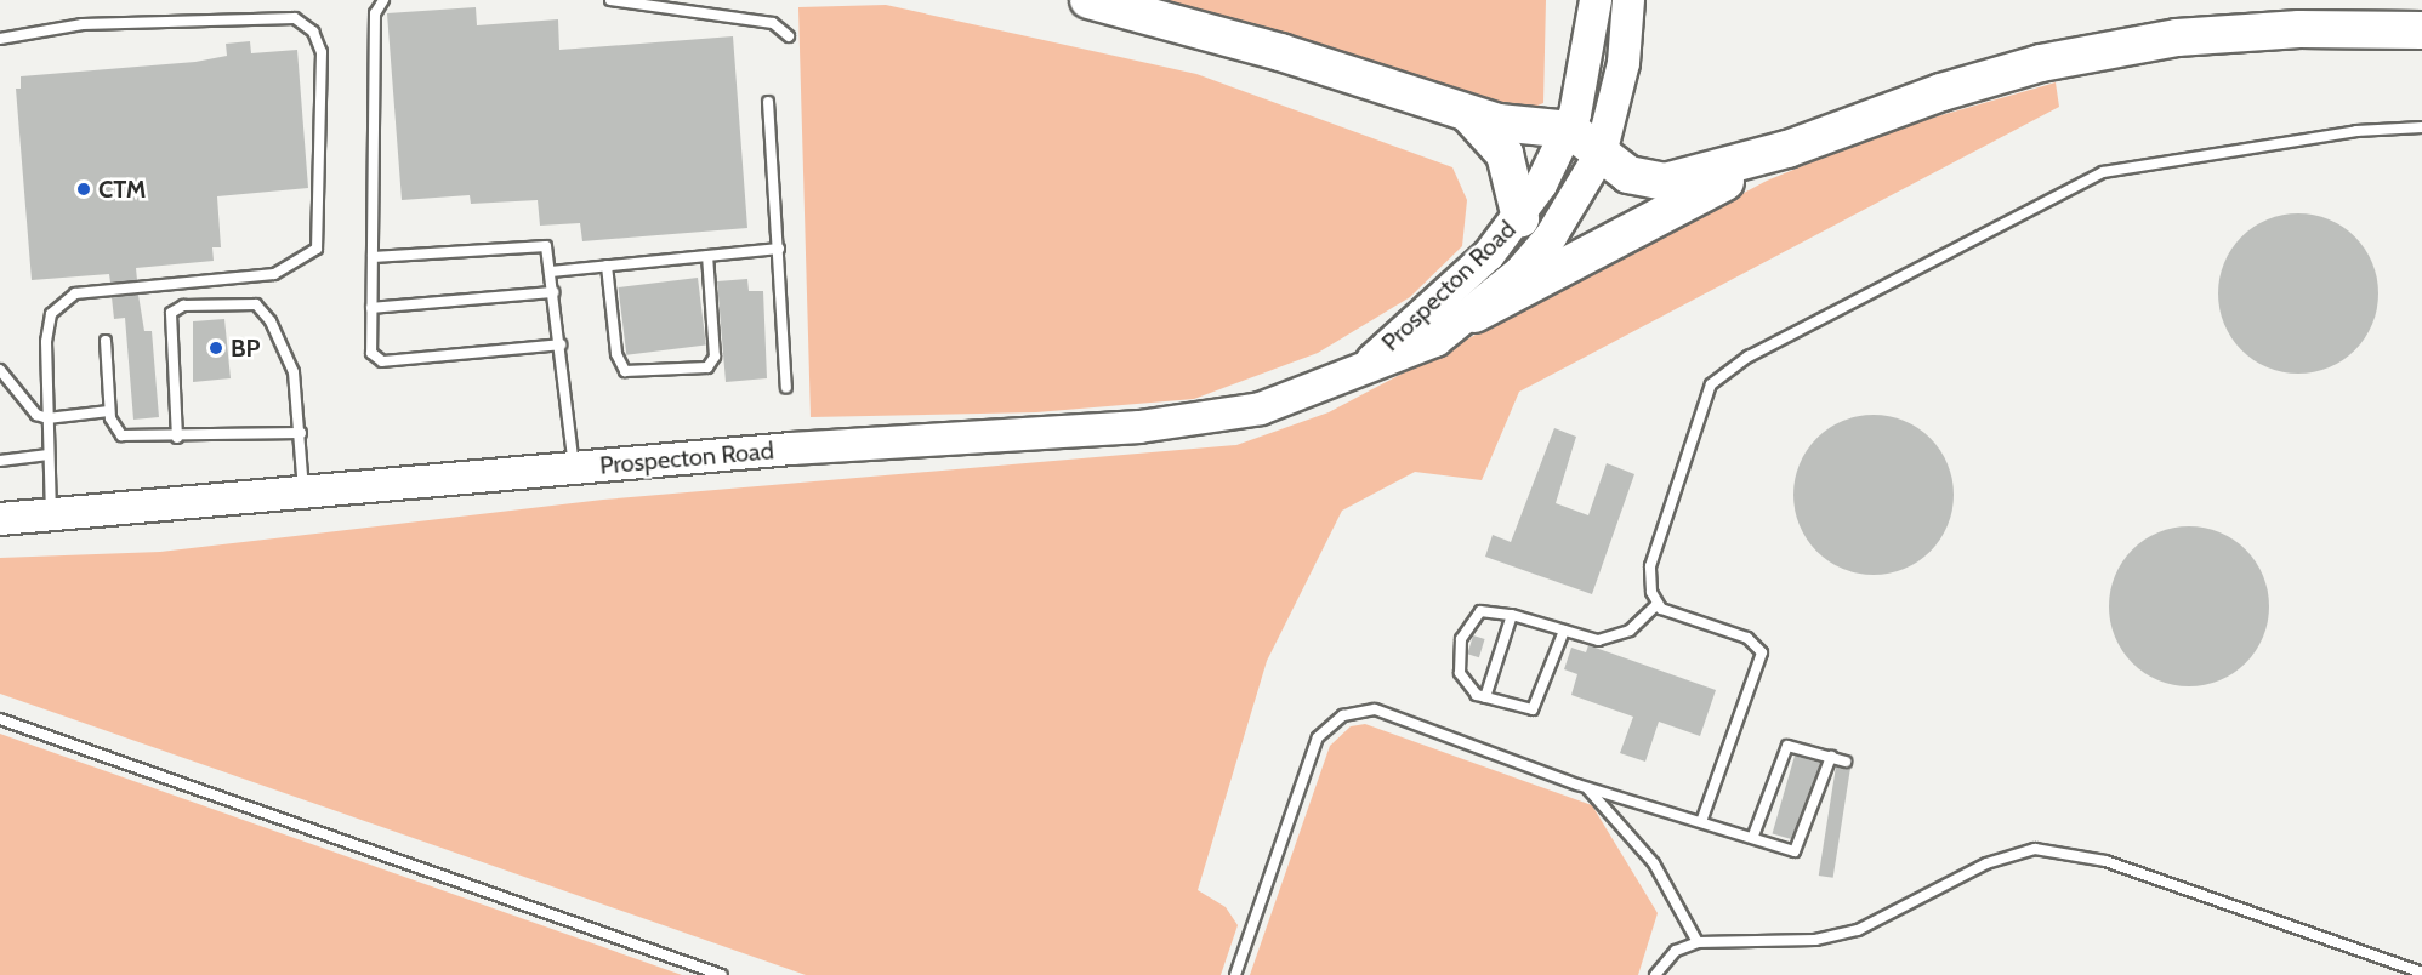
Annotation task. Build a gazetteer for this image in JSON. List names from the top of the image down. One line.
{"streets":{"main road":["Prospecton Road"]},"places":["CTM","BP"]}
